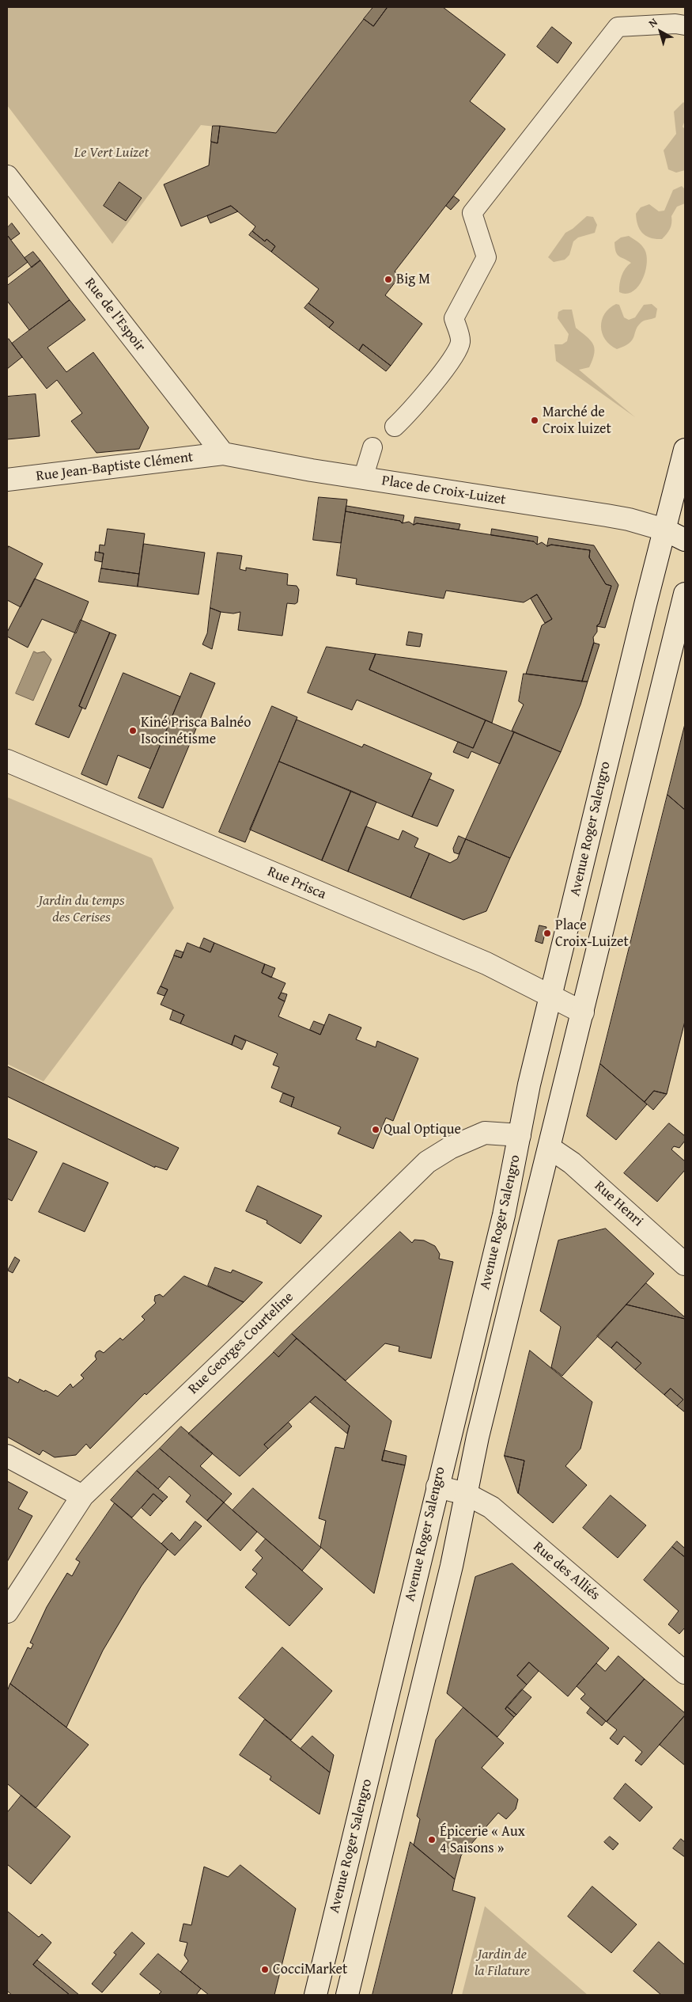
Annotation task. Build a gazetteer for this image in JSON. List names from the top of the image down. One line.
{"streets":{"main road":["Rue de l'Espoir","Rue Jean-Baptiste Clément","Place de Croix-Luizet","Avenue Roger Salengro","Rue Prisca","Rue Henri","Rue Georges Courteline","Rue des Alliés"]},"crossings":[["Rue de l'Espoir","Rue Jean-Baptiste Clément"],["Rue de l'Espoir","Place de Croix-Luizet"],["Rue Jean-Baptiste Clément","Place de Croix-Luizet"],["Place de Croix-Luizet","Avenue Roger Salengro"],["Avenue Roger Salengro","Rue Prisca"],["Avenue Roger Salengro","Rue Henri"],["Avenue Roger Salengro","Rue Georges Courteline"],["Avenue Roger Salengro","Rue des Alliés"],["Rue Henri","Rue Georges Courteline"]],"parks":["Le Vert Luizet","Jardin du temps des Cerises","Jardin de la Filature"],"places":["Big M","Marché de Croix luizet","Kiné Prisca Balnéo Isocinétisme","Place Croix-Luizet","Qual Optique","Épicerie « Aux 4 Saisons »","CocciMarket"],"north":"top left"}
